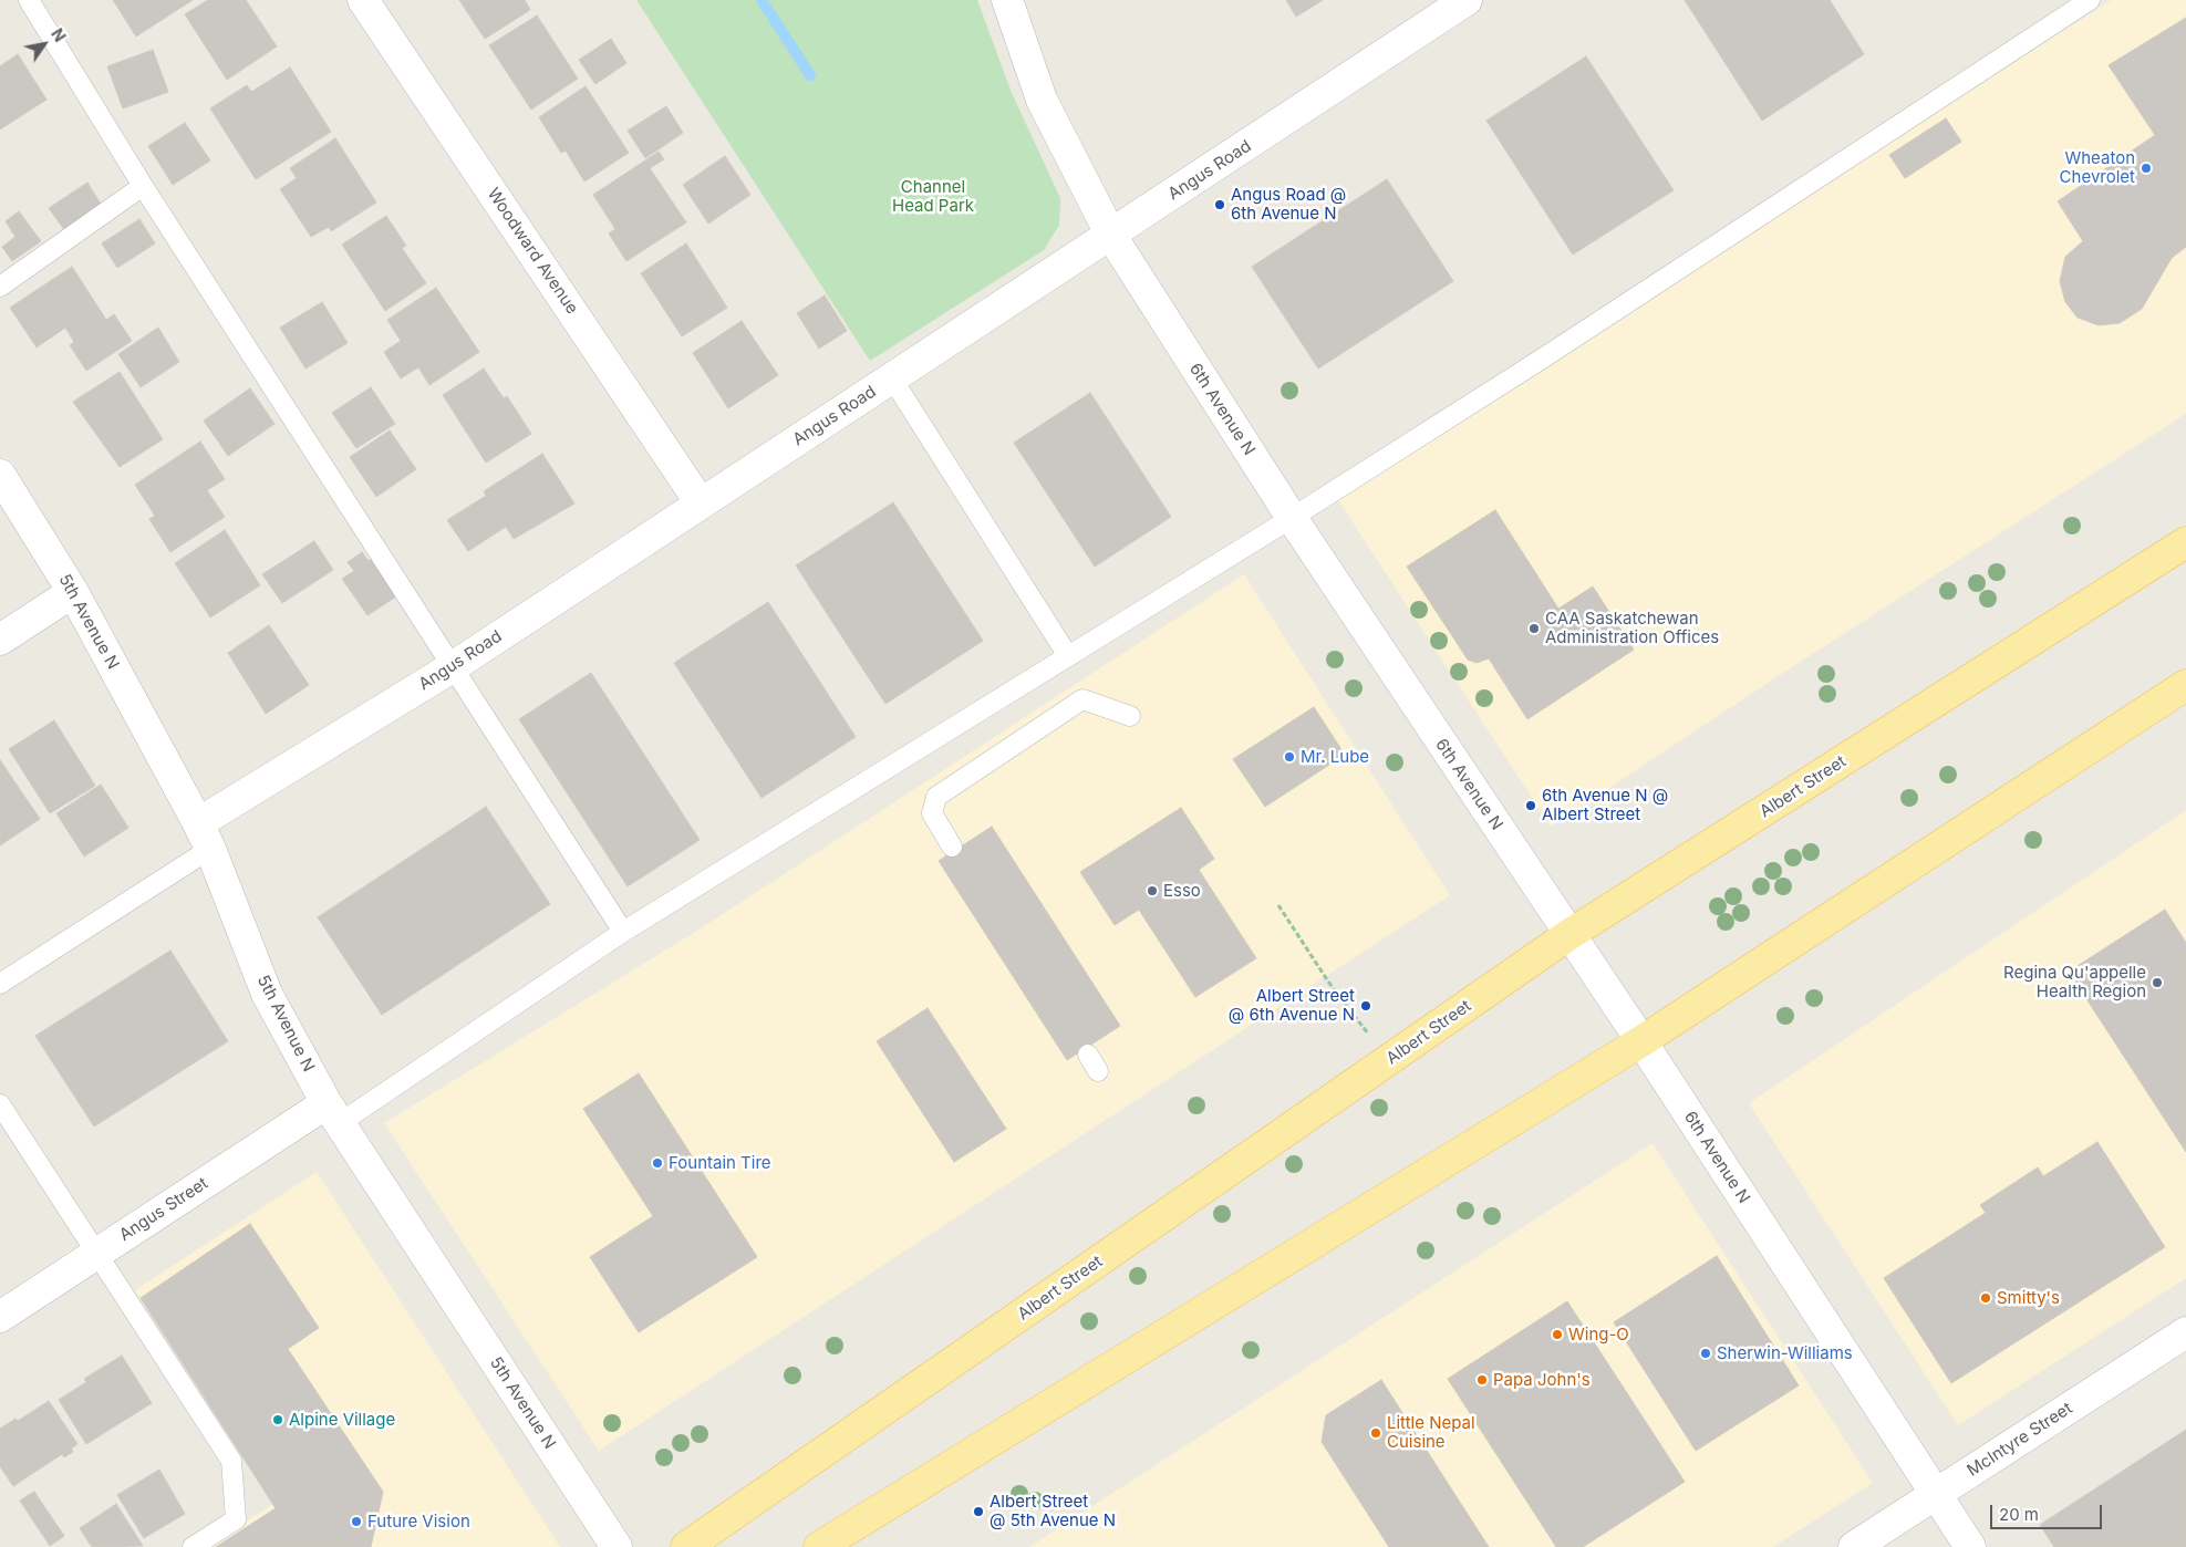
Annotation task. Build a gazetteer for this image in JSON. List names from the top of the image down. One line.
{"streets":{"main road":["Albert Street"],"street":["Angus Road","Woodward Avenue","6th Avenue N","5th Avenue N","Angus Street","McIntyre Street"]},"crossings":[["Angus Road","Woodward Avenue"],["Angus Road","6th Avenue N"],["Angus Road","5th Avenue N"],["6th Avenue N","Albert Street"],["6th Avenue N","McIntyre Street"],["5th Avenue N","Angus Street"]],"parks":["Channel Head Park"],"places":["Wheaton Chevrolet","Angus Road @ 6th Avenue N","CAA Saskatchewan Administration Offices","Mr. Lube","6th Avenue N @ Albert Street","Esso","Regina Qu'appelle Health Region","Albert Street @ 6th Avenue N","Fountain Tire","Smitty's","Wing-O","Sherwin-Williams","Papa John's","Alpine Village","Little Nepal Cuisine","Albert Street @ 5th Avenue N","Future Vision"],"scale_bar":"20 m","north":"top right"}
